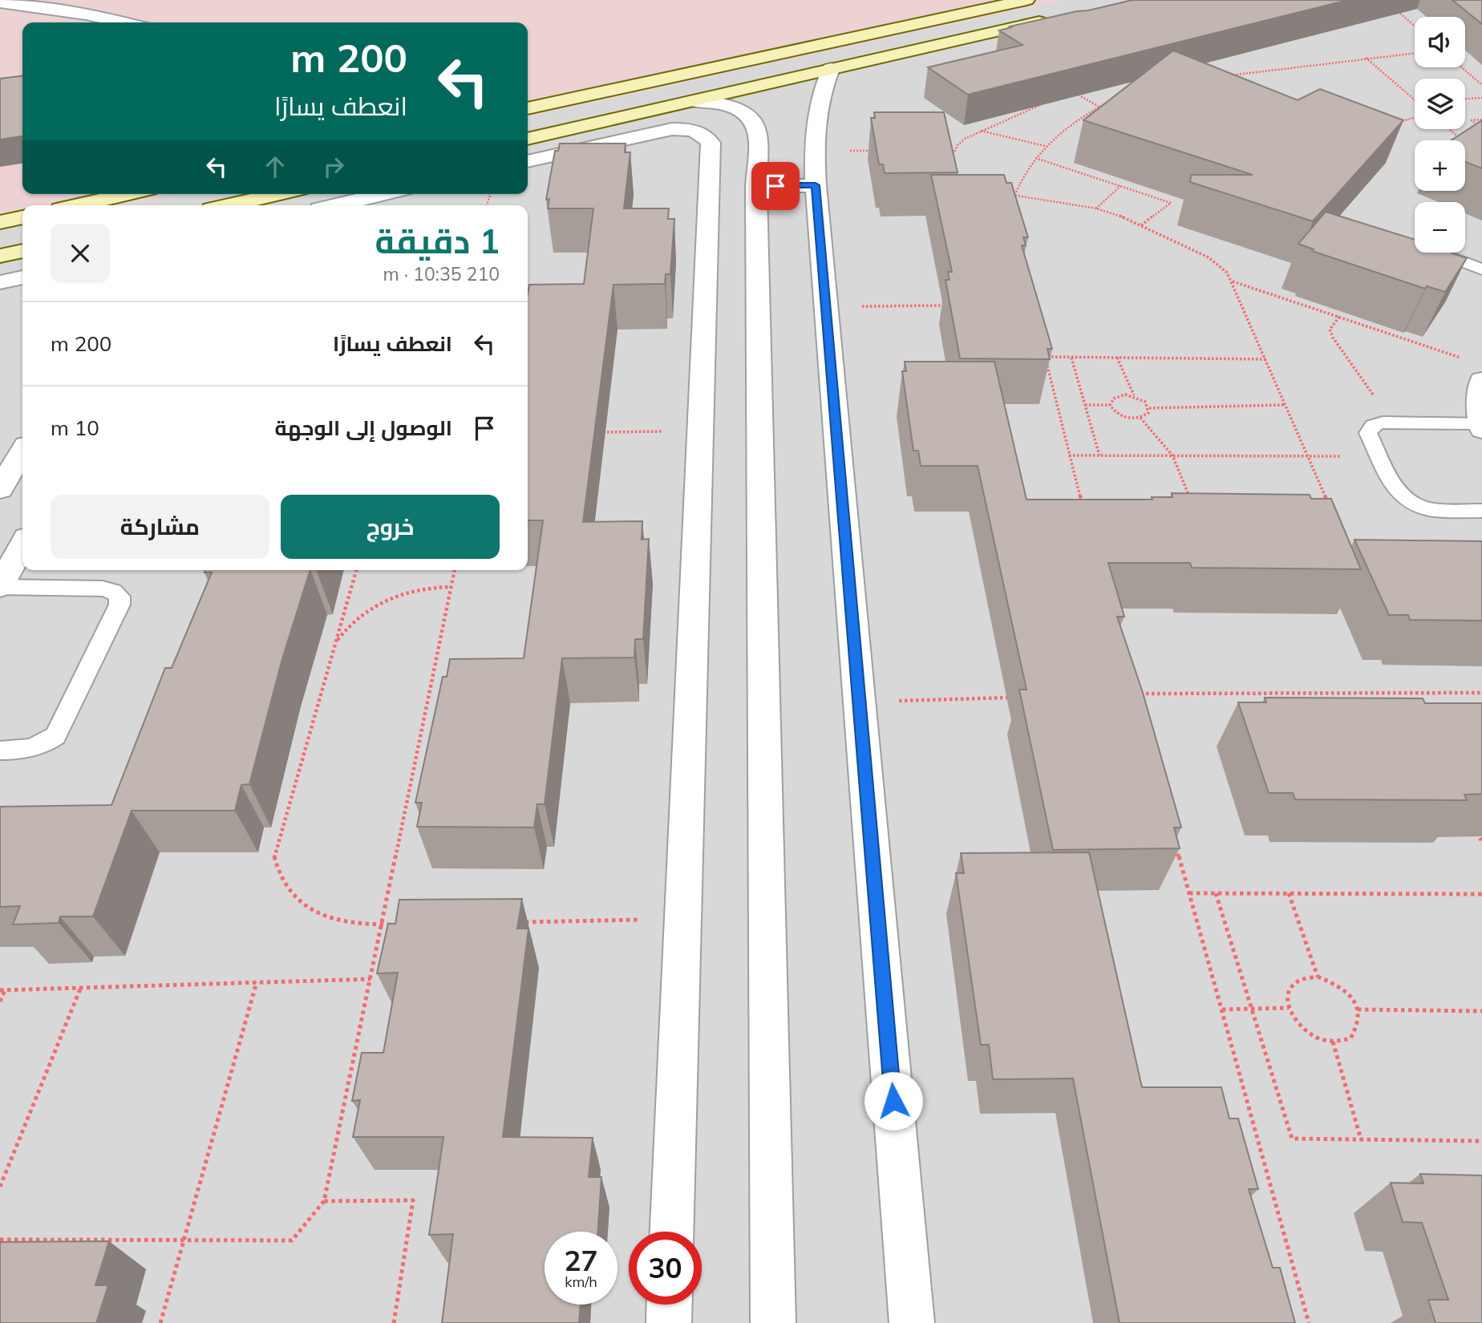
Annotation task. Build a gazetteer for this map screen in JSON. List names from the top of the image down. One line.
{"page":{"map_buttons":["+","−"],"turn":["200 m","انعطف يسارًا"],"heading":["1 دقيقة","210 m · 10:35"],"list":[{"name":"انعطف يسارًا","value":"200 m"},{"name":"الوصول إلى الوجهة","value":"10 m"}],"buttons":["خروج","مشاركة"],"speed":"27 km/h","limit":"30"}}
